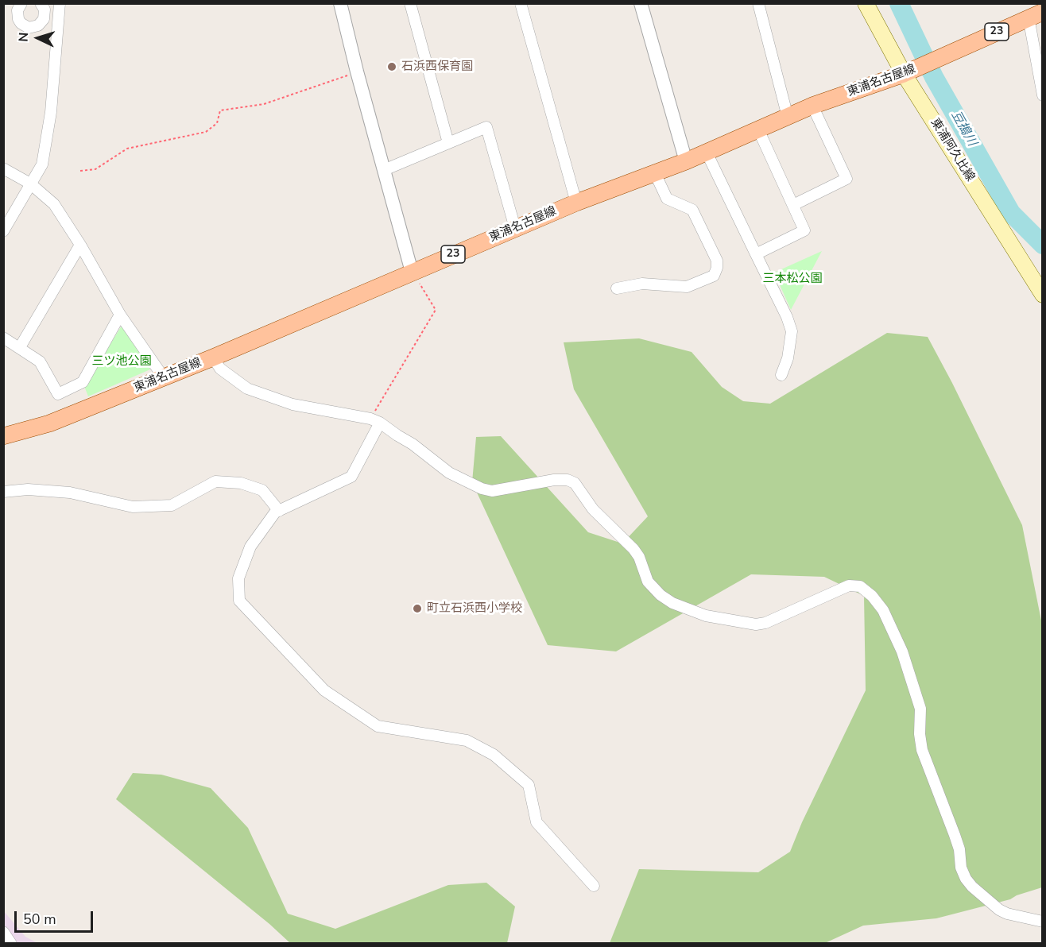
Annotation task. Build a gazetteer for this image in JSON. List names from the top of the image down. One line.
{"streets":{"main road":["23","東浦名古屋線","東浦阿久比線"]},"crossings":[["東浦名古屋線","東浦阿久比線"]],"water":["豆搗川"],"parks":["三本松公園","三ツ池公園"],"places":["石浜西保育園","町立石浜西小学校"],"scale_bar":"50 m","north":"left"}
